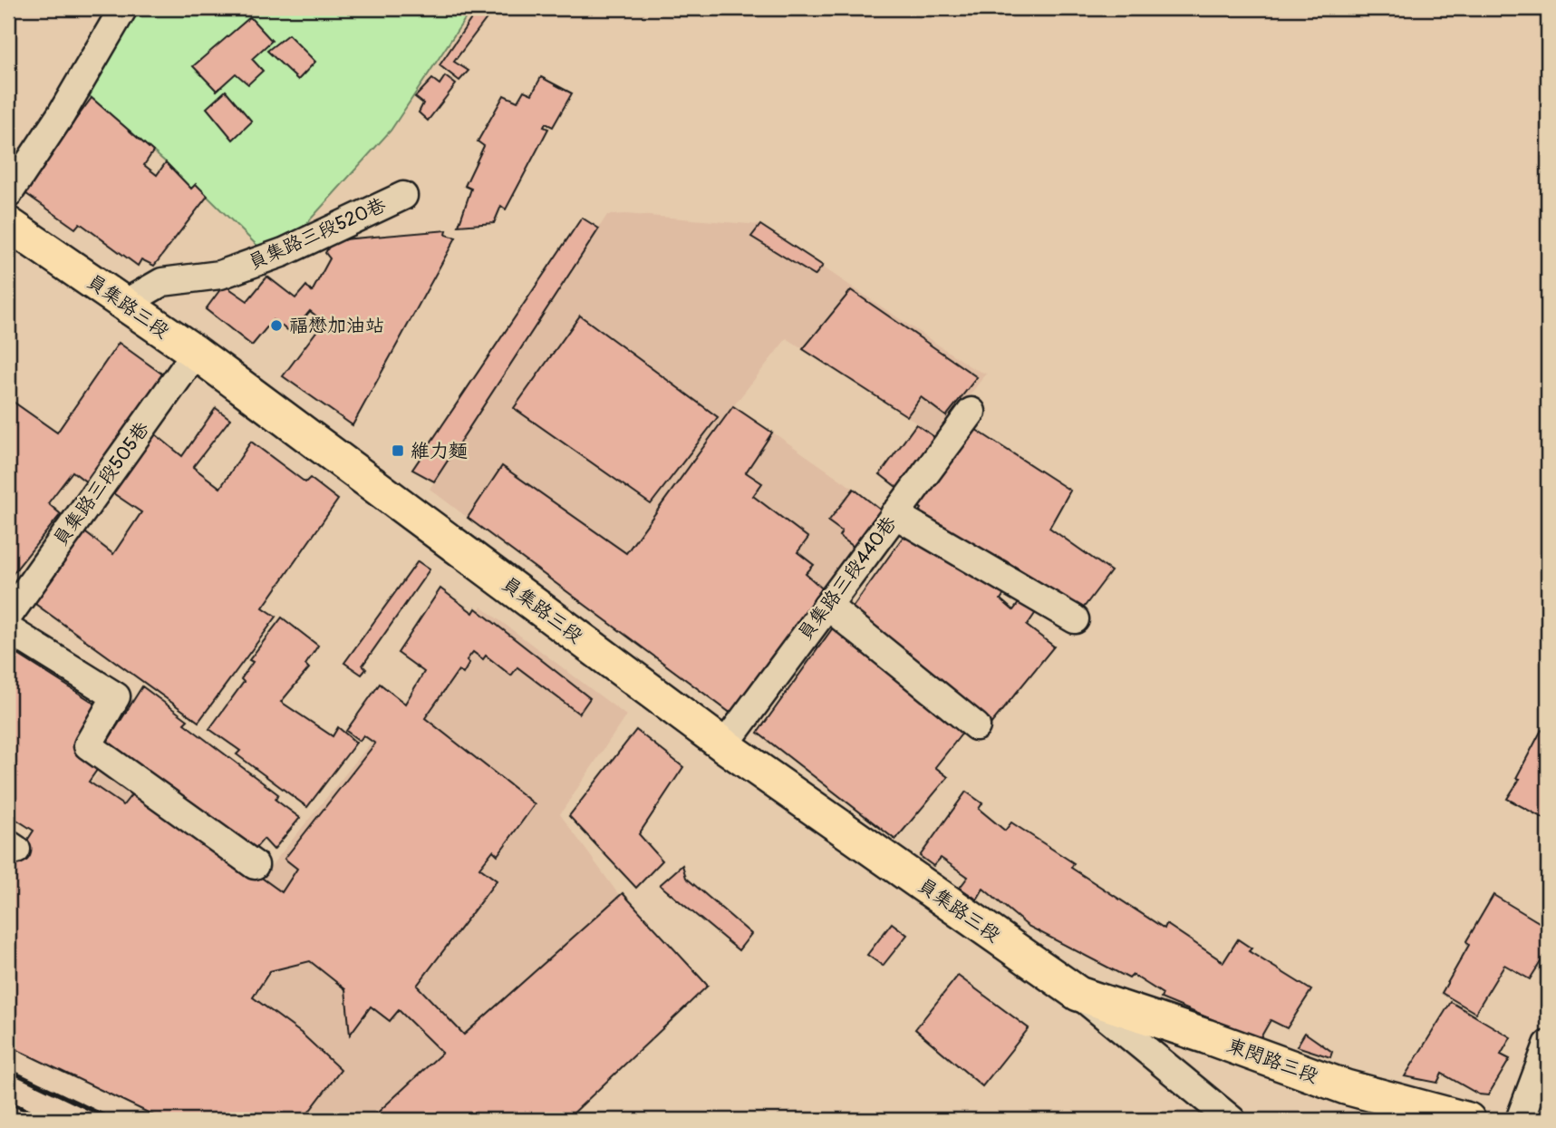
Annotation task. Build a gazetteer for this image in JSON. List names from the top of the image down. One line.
{"streets":{"main road":["員集路三段","東閔路三段"],"street":["員集路三段520巷","員集路三段505巷","員集路三段440巷"]},"crossings":[["員集路三段520巷","員集路三段"],["員集路三段","員集路三段505巷"],["員集路三段","員集路三段440巷"],["員集路三段","東閔路三段"]],"places":{"other":["福懋加油站"],"transit":["維力麵"]}}
